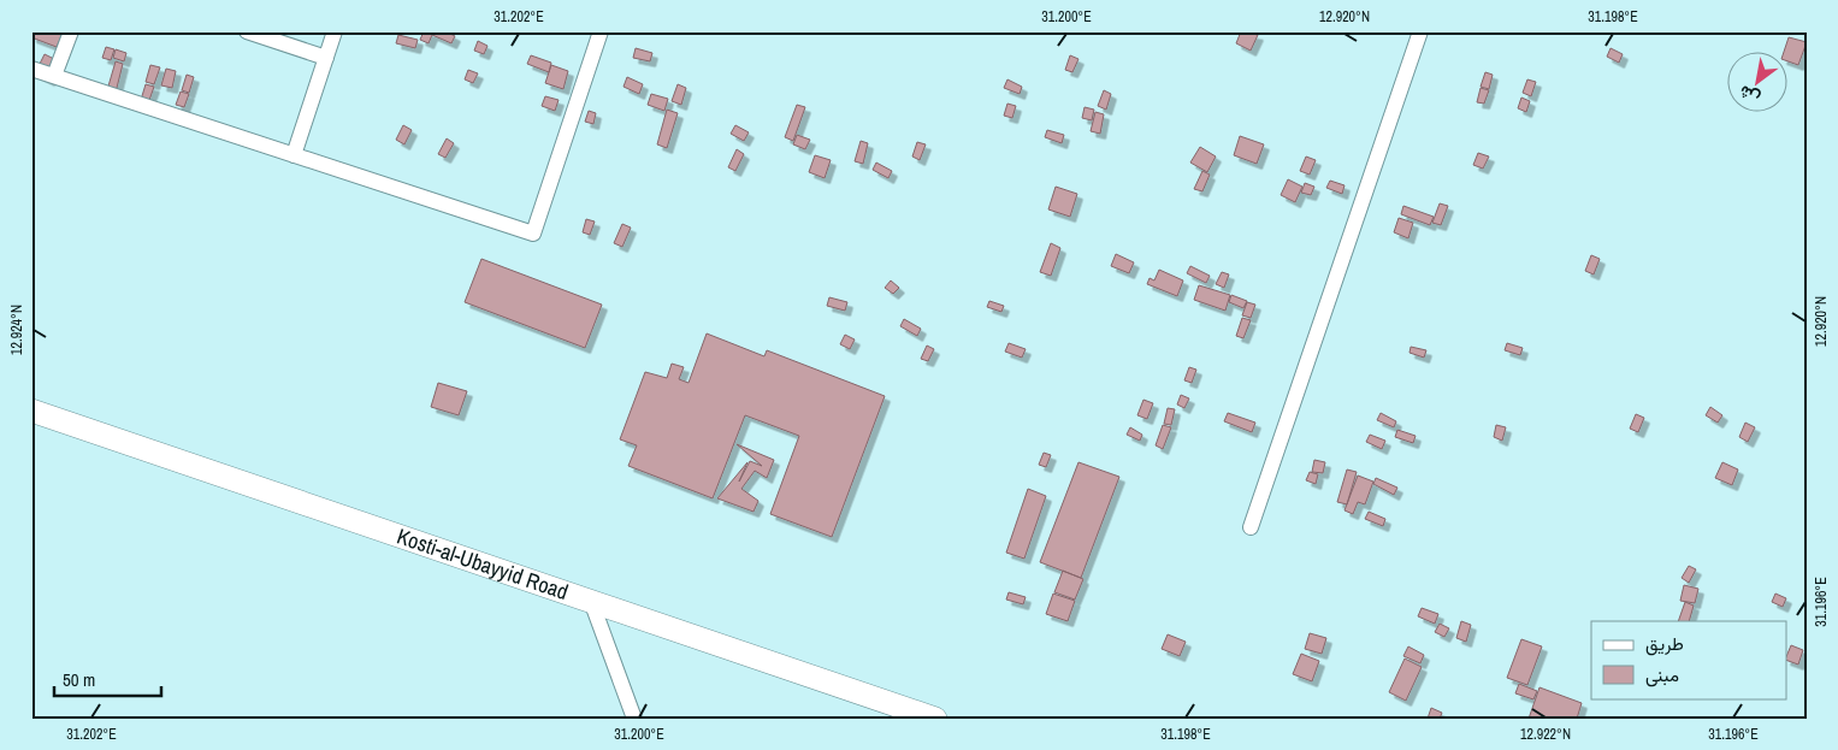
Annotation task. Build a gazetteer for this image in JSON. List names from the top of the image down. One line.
{"streets":{"highway":["Kosti-al-Ubayyid Road"]},"legend":["طريق","مبنى"],"scale_bar":"50 m","north":"bottom left","coordinates":["31.202°E","31.200°E","12.920°N","31.198°E","12.924°N","31.196°E","12.922°N"]}
